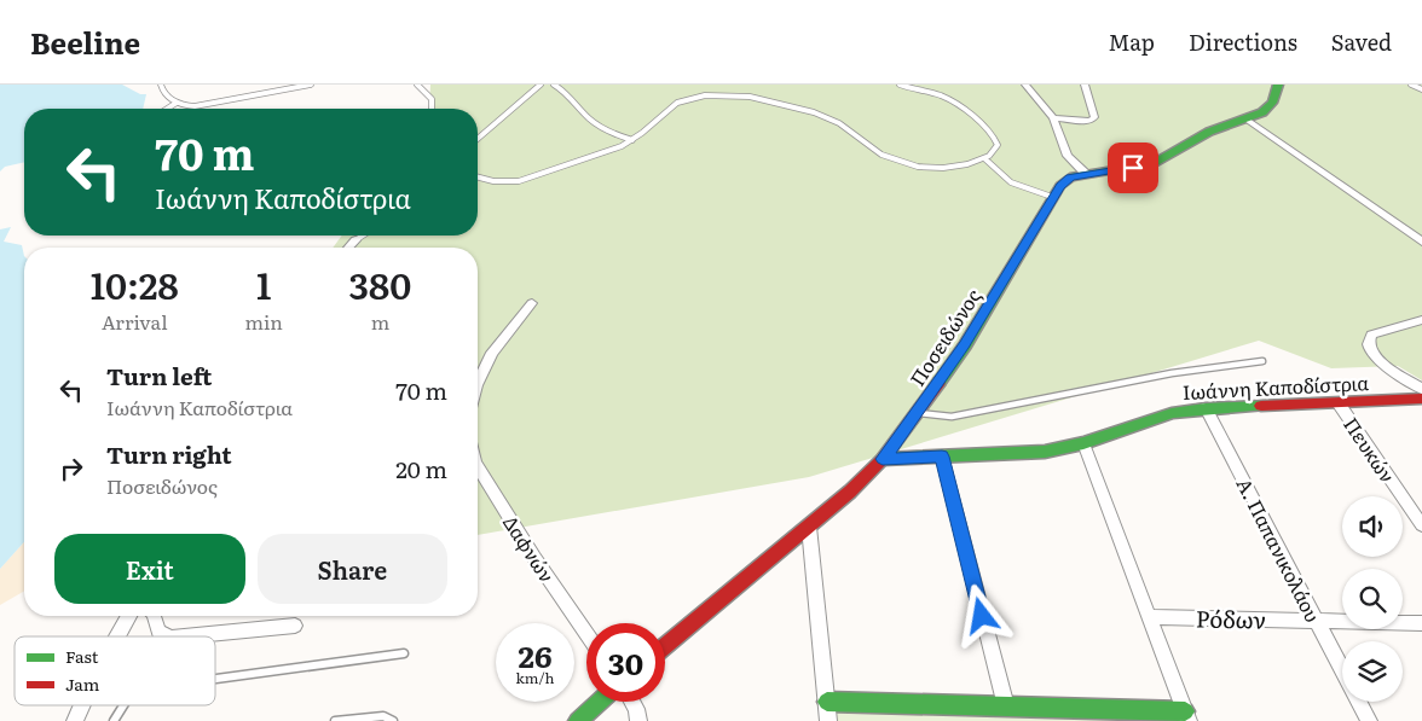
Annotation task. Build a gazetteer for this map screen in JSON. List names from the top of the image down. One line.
{"streets":{"street":["Ποσειδώνος","Ιωάννη Καποδίστρια","Πευκών","Δαφνών","Α. Παπανικολάου","Ρόδων"]},"crossings":[["Ποσειδώνος","Ιωάννη Καποδίστρια"],["Ιωάννη Καποδίστρια","Πευκών"],["Ιωάννη Καποδίστρια","Α. Παπανικολάου"],["Α. Παπανικολάου","Ρόδων"]],"legend":["Fast","Jam"],"page":{"header":"Beeline","nav":["Map","Directions","Saved"],"turn":["70 m","Ιωάννη Καποδίστρια"],"eta":["10:28","Arrival","1","min","380","m"],"list":[{"name":"Turn left","note":"Ιωάννη Καποδίστρια","value":"70 m"},{"name":"Turn right","note":"Ποσειδώνος","value":"20 m"}],"buttons":["Exit","Share"],"speed":"26 km/h","limit":"30"}}
